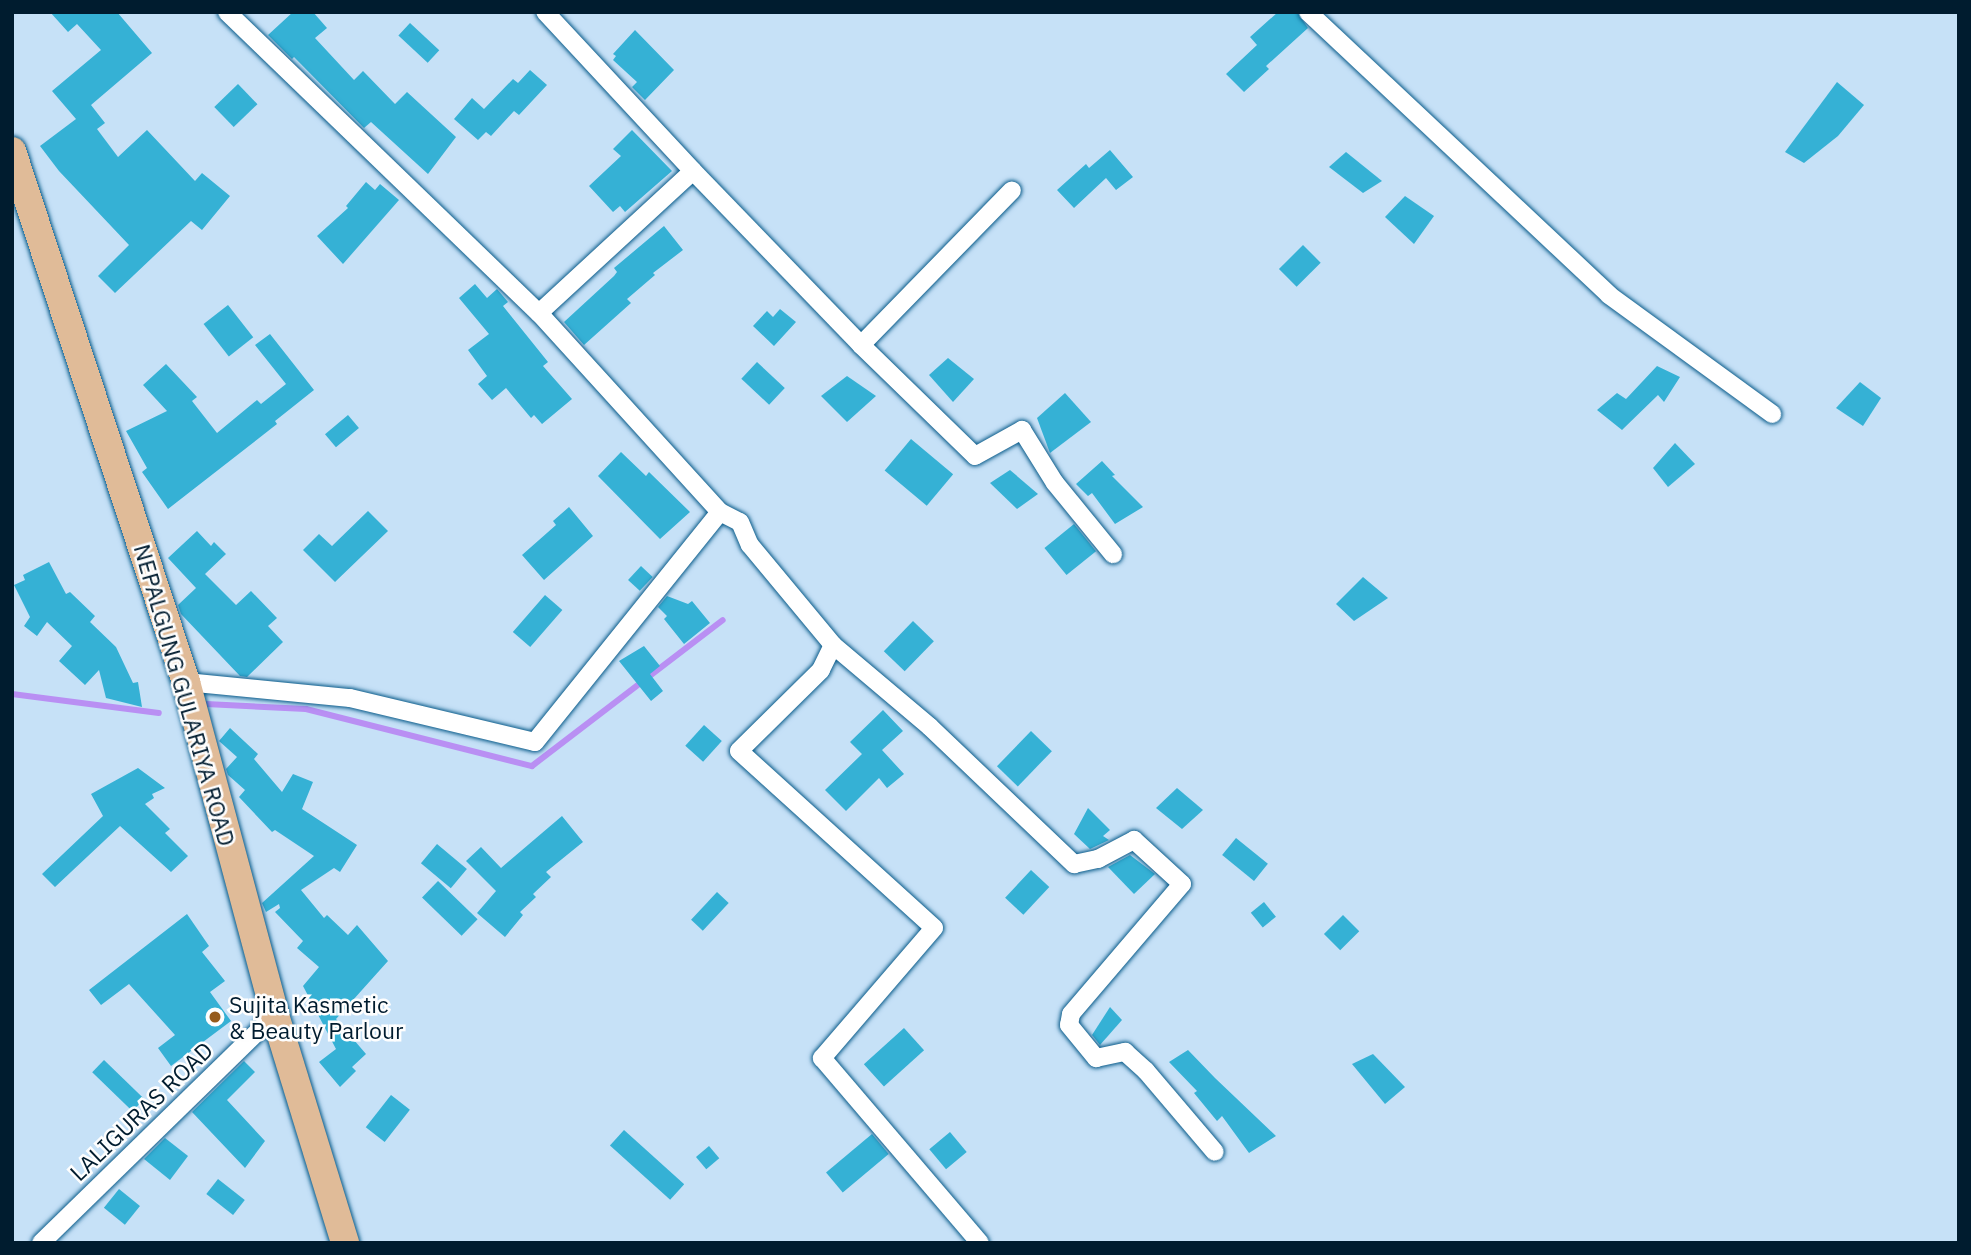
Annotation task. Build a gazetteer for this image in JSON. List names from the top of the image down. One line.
{"streets":{"main road":["NEPALGUNG GULARIYA ROAD"],"street":["LALIGURAS ROAD"]},"crossings":[["NEPALGUNG GULARIYA ROAD","LALIGURAS ROAD"]],"places":["Sujita Kasmetic & Beauty Parlour"]}
